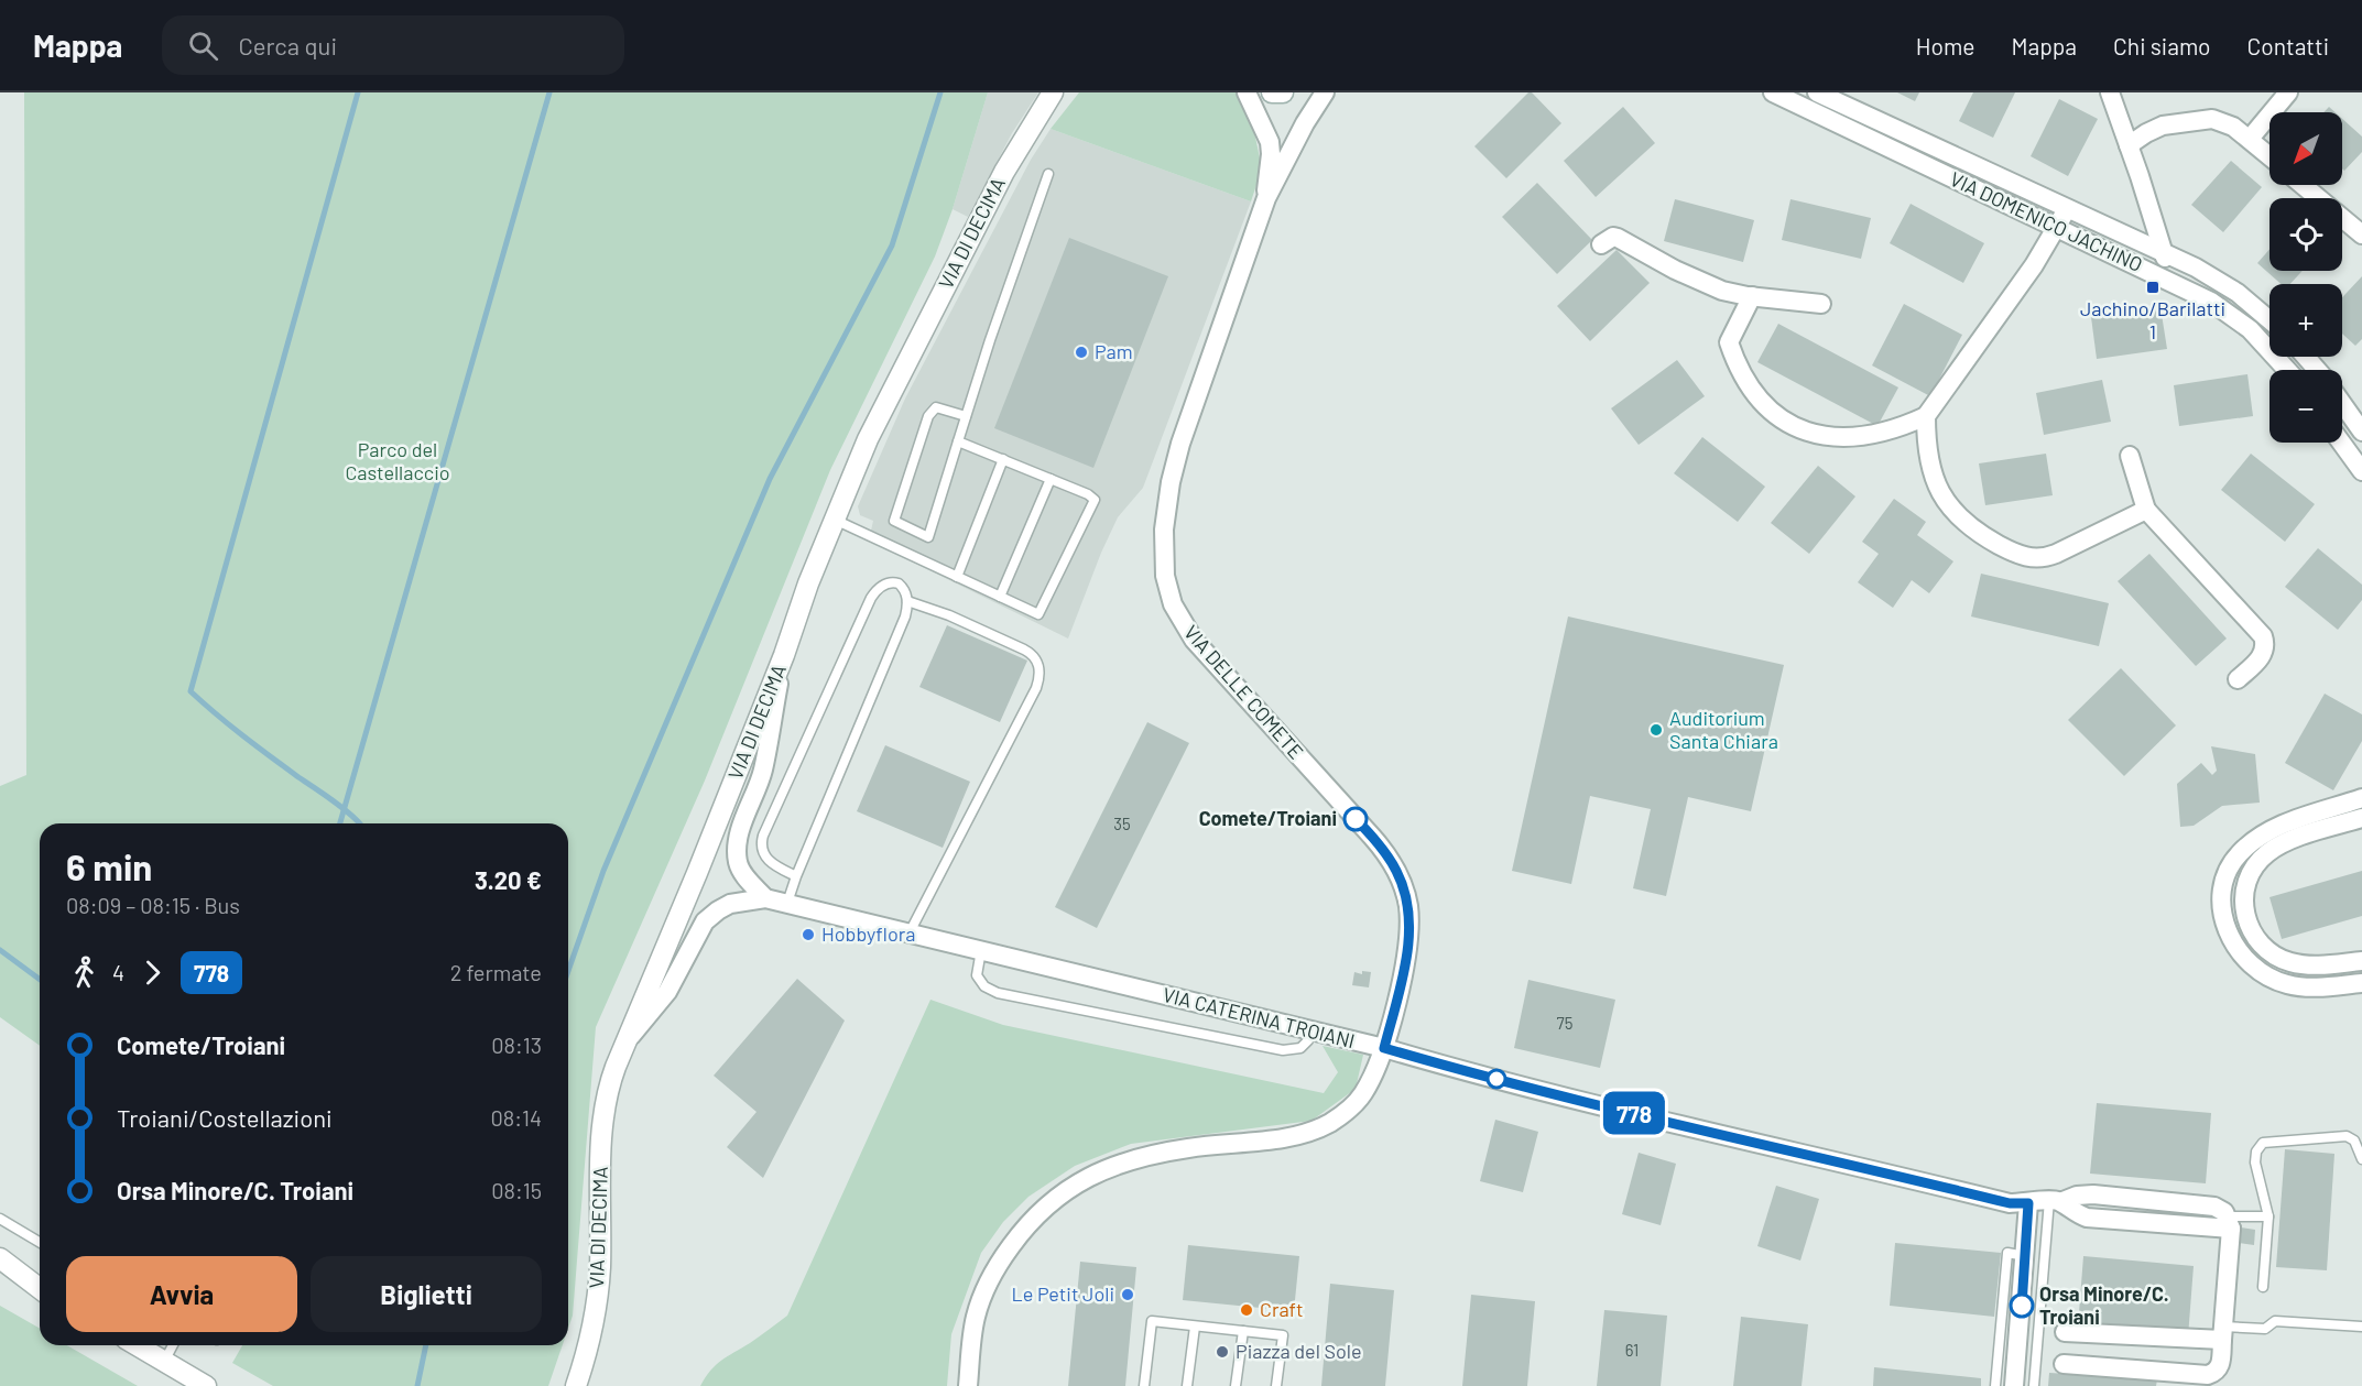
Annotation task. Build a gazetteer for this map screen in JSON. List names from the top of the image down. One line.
{"streets":{"street":["VIA DOMENICO JACHINO","VIA DI DECIMA","VIA DELLE COMETE","VIA CATERINA TROIANI"]},"crossings":[["VIA DI DECIMA","VIA CATERINA TROIANI"],["VIA DELLE COMETE","VIA CATERINA TROIANI"]],"parks":["Parco del Castellaccio"],"places":{"transit":["Jachino/Barilatti 1"],"other":["Pam","Auditorium Santa Chiara","Comete/Troiani","Hobbyflora","Le Petit Joli","Orsa Minore/C. Troiani","Craft","Piazza del Sole"]},"lines":["bus line 778"],"house_numbers":["35","75","61"],"north":"bottom left","page":{"header":"Mappa","search":"Cerca qui","nav":["Home","Mappa","Chi siamo","Contatti"],"on_map":"778","map_buttons":["+","−"],"heading":["6 min","08:09 – 08:15 · Bus","3.20 €"],"legs":["4","778","2 fermate"],"list":[{"name":"Comete/Troiani","value":"08:13"},{"name":"Troiani/Costellazioni","value":"08:14"},{"name":"Orsa Minore/C. Troiani","value":"08:15"}],"buttons":["Avvia","Biglietti"]}}
